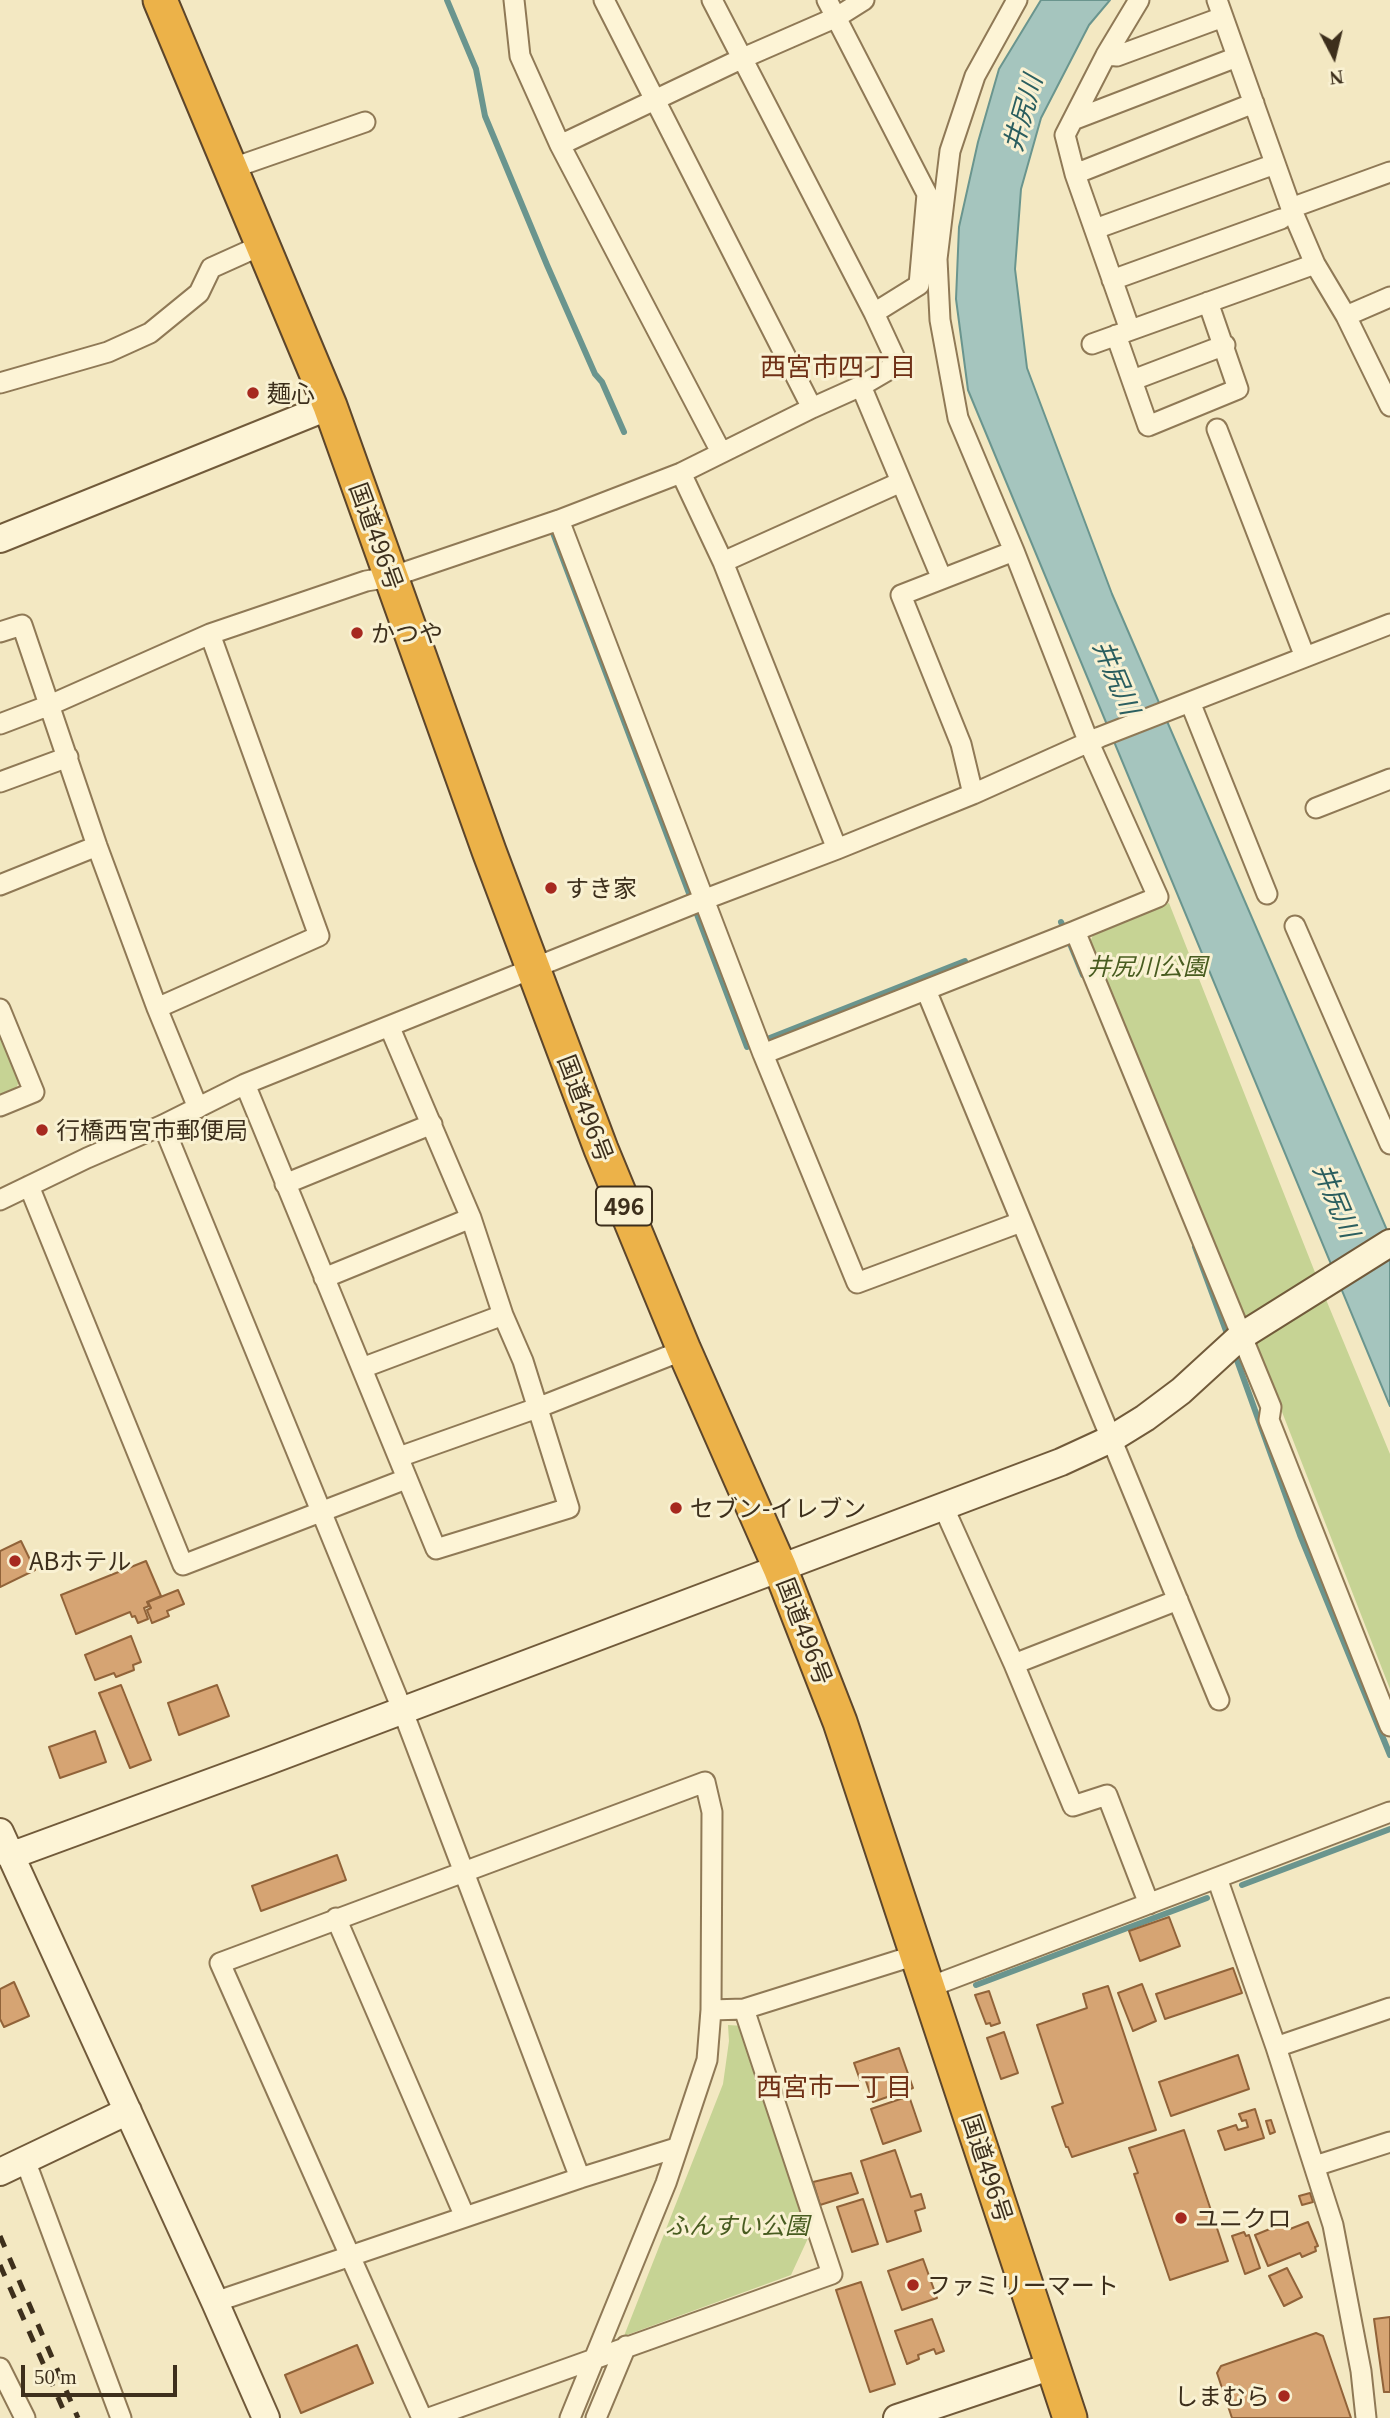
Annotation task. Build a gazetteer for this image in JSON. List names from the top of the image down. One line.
{"streets":{"highway":["国道496号","496"]},"districts":["西宮市四丁目","西宮市一丁目"],"water":["井尻川"],"parks":["井尻川公園","ふんすい公園"],"places":["麺心","かつや","すき家","行橋西宮市郵便局","セブン-イレブン","ABホテル","ユニクロ","ファミリーマート","しまむら"],"scale_bar":"50 m","north":"bottom"}
